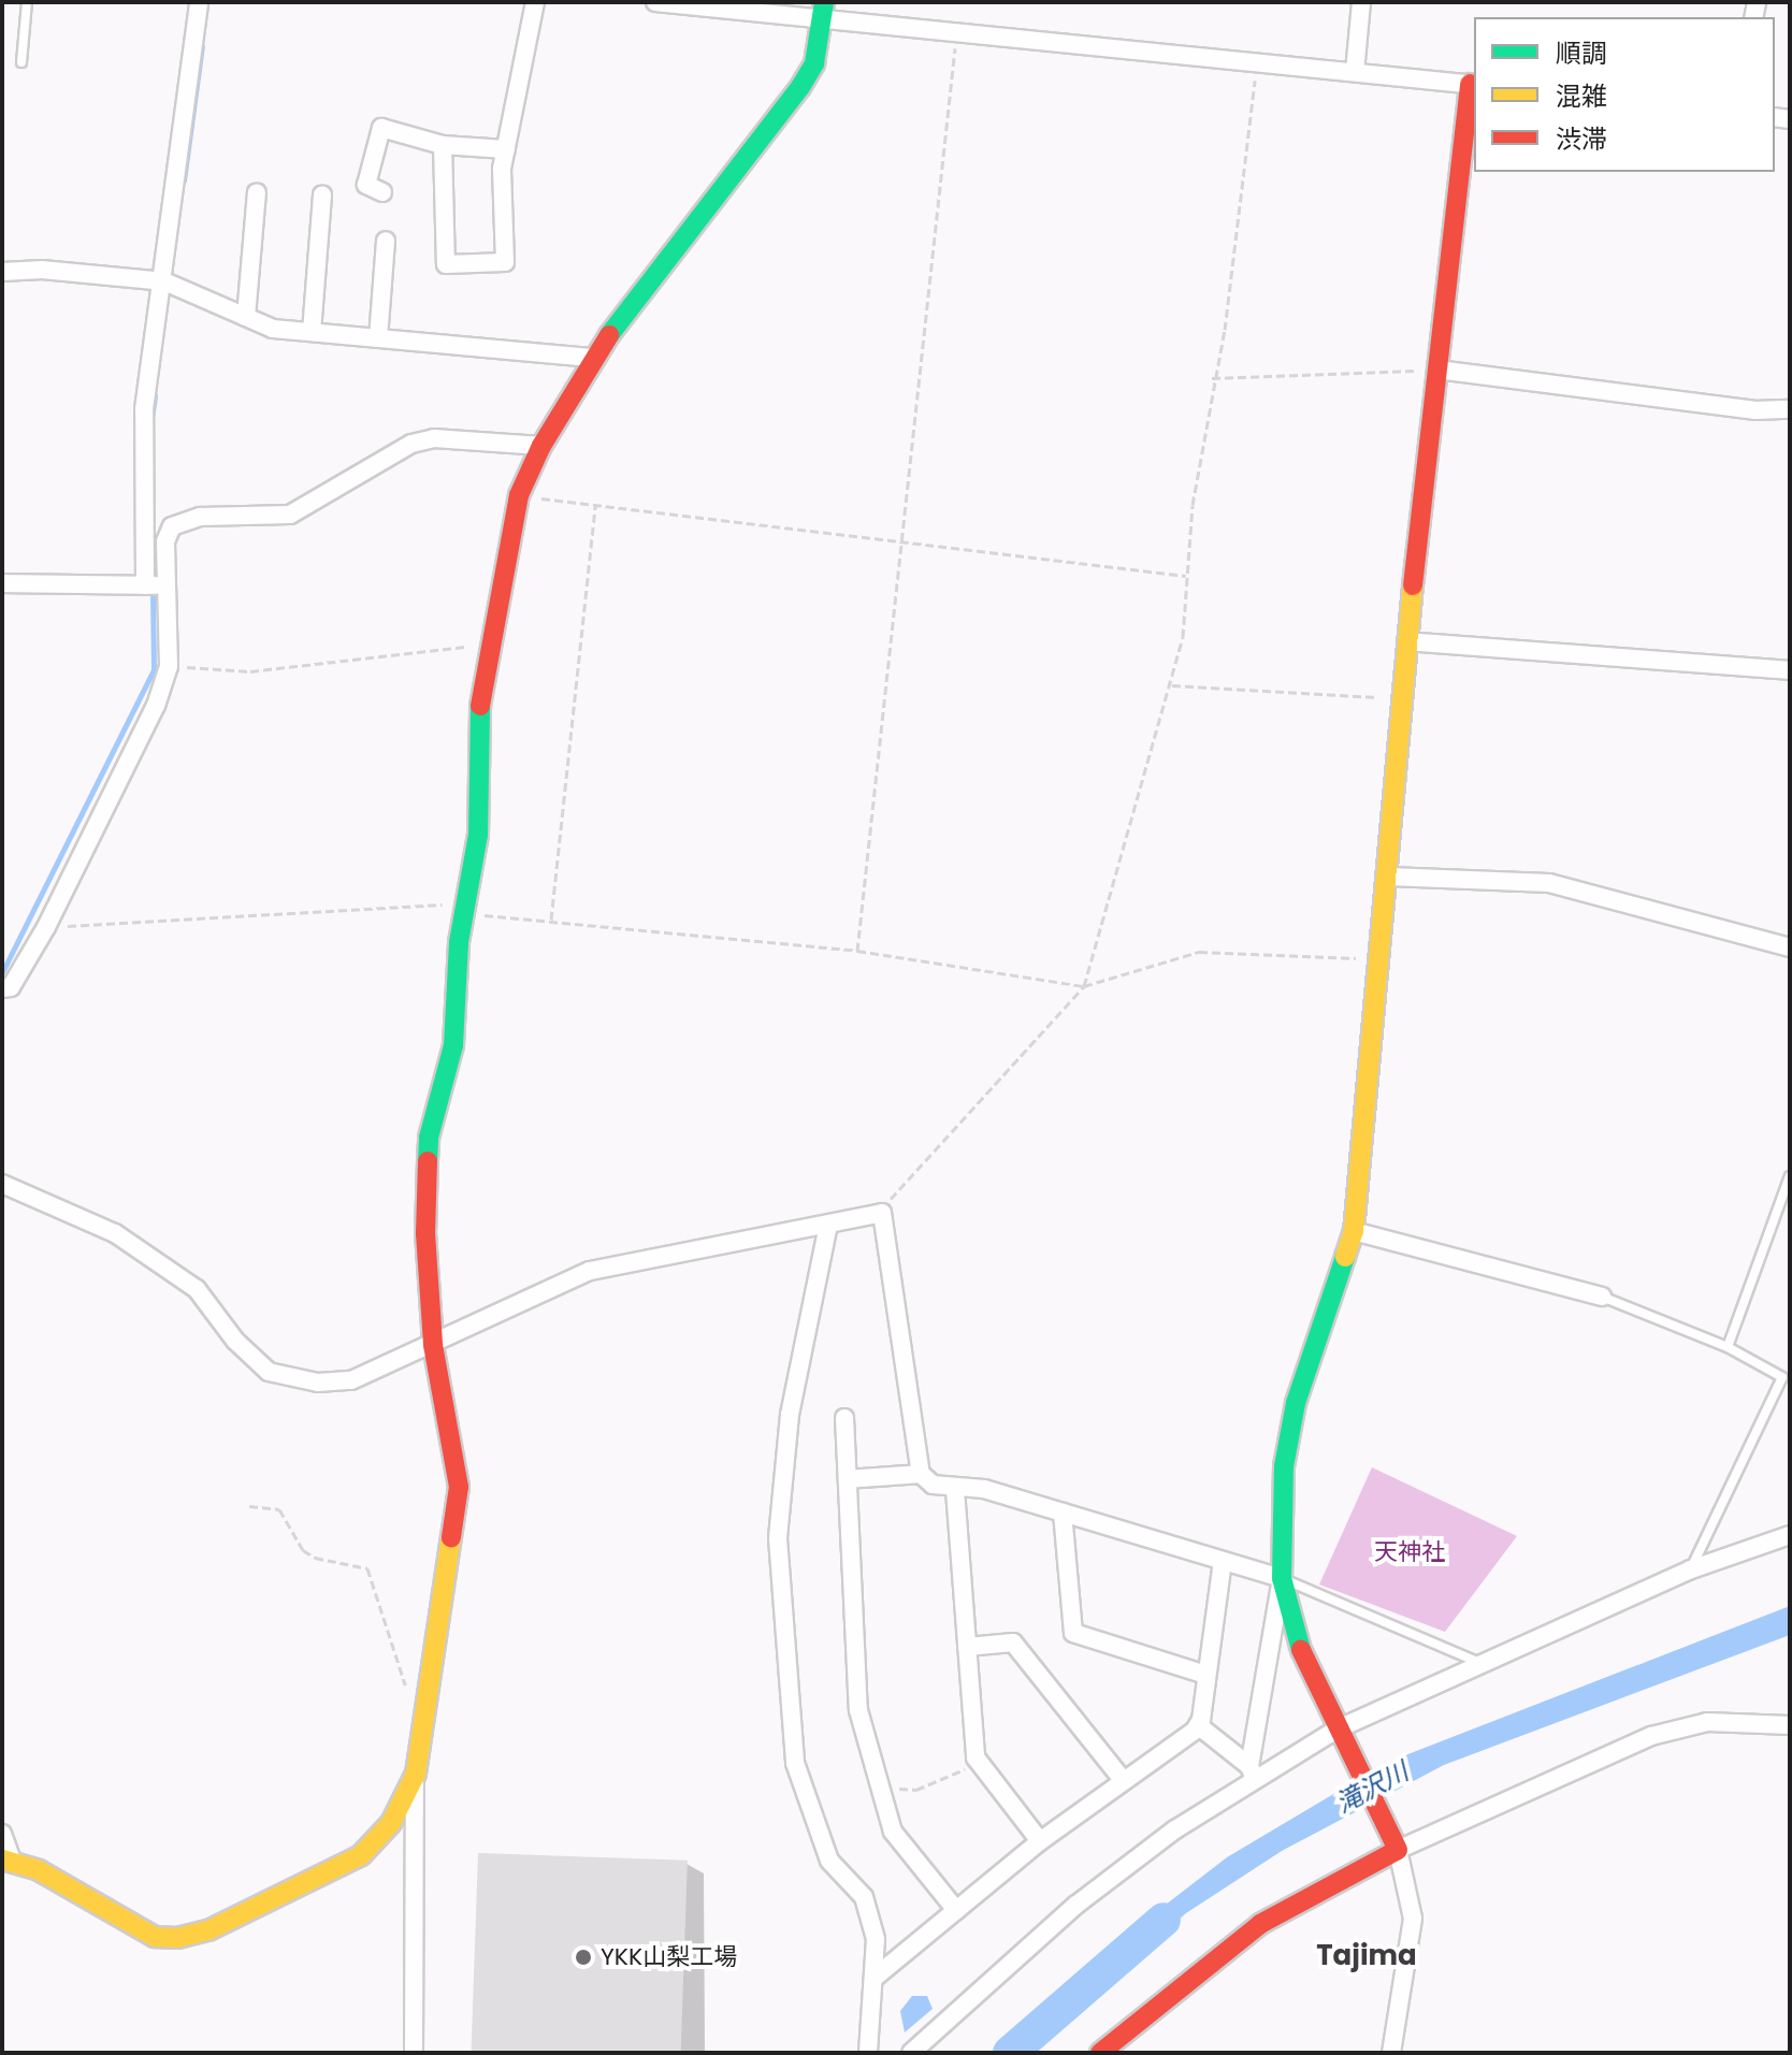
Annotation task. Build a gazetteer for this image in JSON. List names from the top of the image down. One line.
{"districts":["Tajima"],"water":["滝沢川"],"parks":["天神社"],"places":["YKK山梨工場"],"legend":["順調","混雑","渋滞"]}
